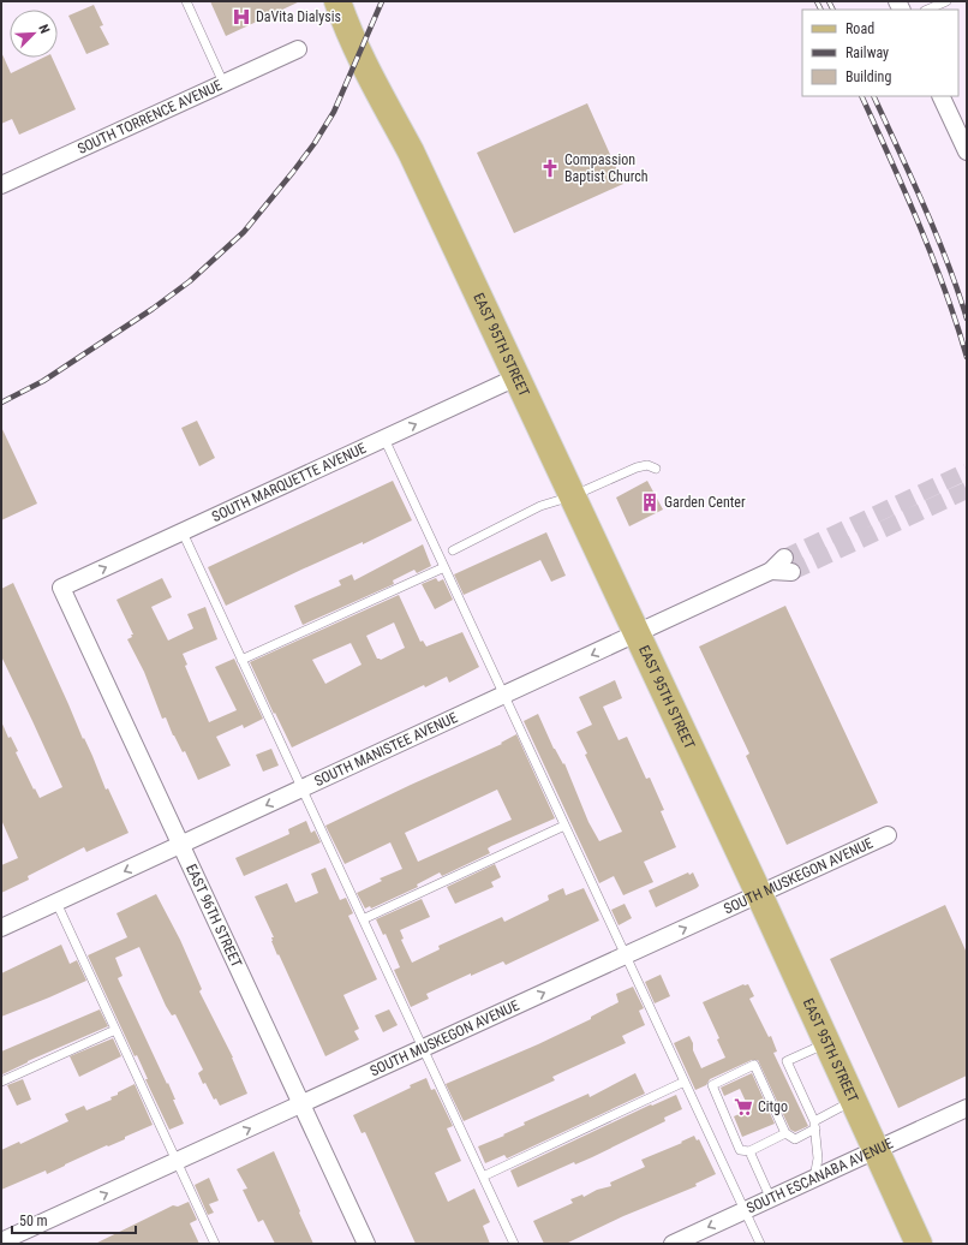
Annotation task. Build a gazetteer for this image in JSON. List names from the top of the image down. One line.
{"streets":{"main road":["EAST 95TH STREET"],"street":["SOUTH TORRENCE AVENUE","SOUTH MARQUETTE AVENUE","SOUTH MANISTEE AVENUE","SOUTH MUSKEGON AVENUE","EAST 96TH STREET","SOUTH ESCANABA AVENUE"]},"crossings":[["EAST 95TH STREET","SOUTH MARQUETTE AVENUE"],["EAST 95TH STREET","SOUTH MANISTEE AVENUE"],["EAST 95TH STREET","SOUTH MUSKEGON AVENUE"],["EAST 95TH STREET","SOUTH ESCANABA AVENUE"],["SOUTH MARQUETTE AVENUE","EAST 96TH STREET"],["SOUTH MANISTEE AVENUE","EAST 96TH STREET"],["SOUTH MUSKEGON AVENUE","EAST 96TH STREET"]],"one_way":["SOUTH MARQUETTE AVENUE","SOUTH MANISTEE AVENUE","SOUTH MUSKEGON AVENUE"],"places":{"hospital":["DaVita Dialysis"],"church":["Compassion Baptist Church"],"building":["Garden Center"],"supermarket":["Citgo"]},"legend":["Road","Railway","Building"],"scale_bar":"50 m","north":"top right"}
